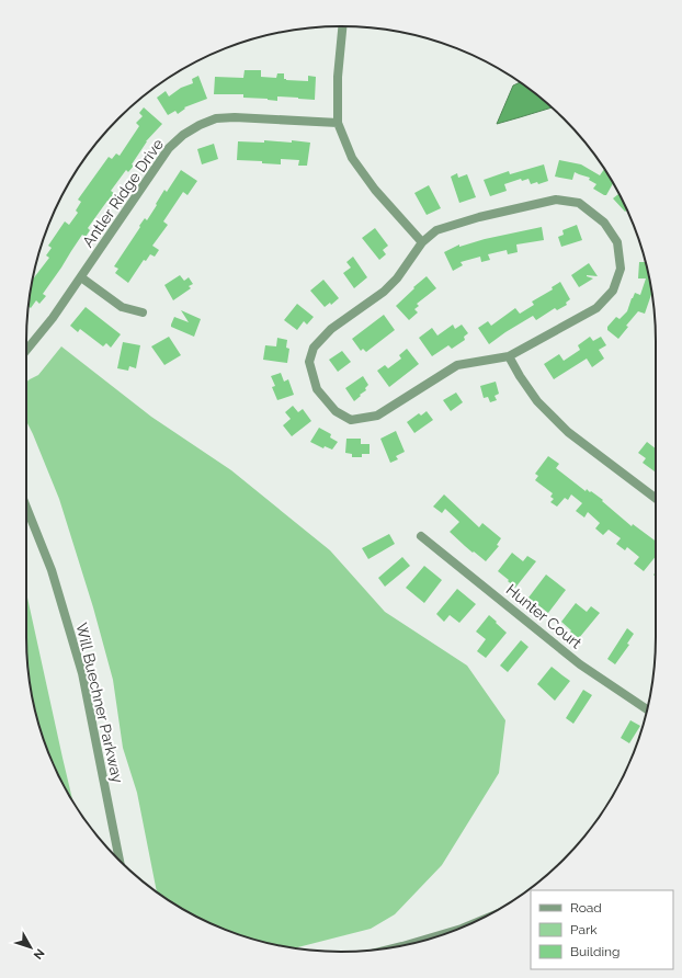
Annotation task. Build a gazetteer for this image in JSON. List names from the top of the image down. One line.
{"streets":{"street":["Antler Ridge Drive","Hunter Court","Will Buechner Parkway"]},"legend":["Road","Park","Building"],"north":"bottom right"}
